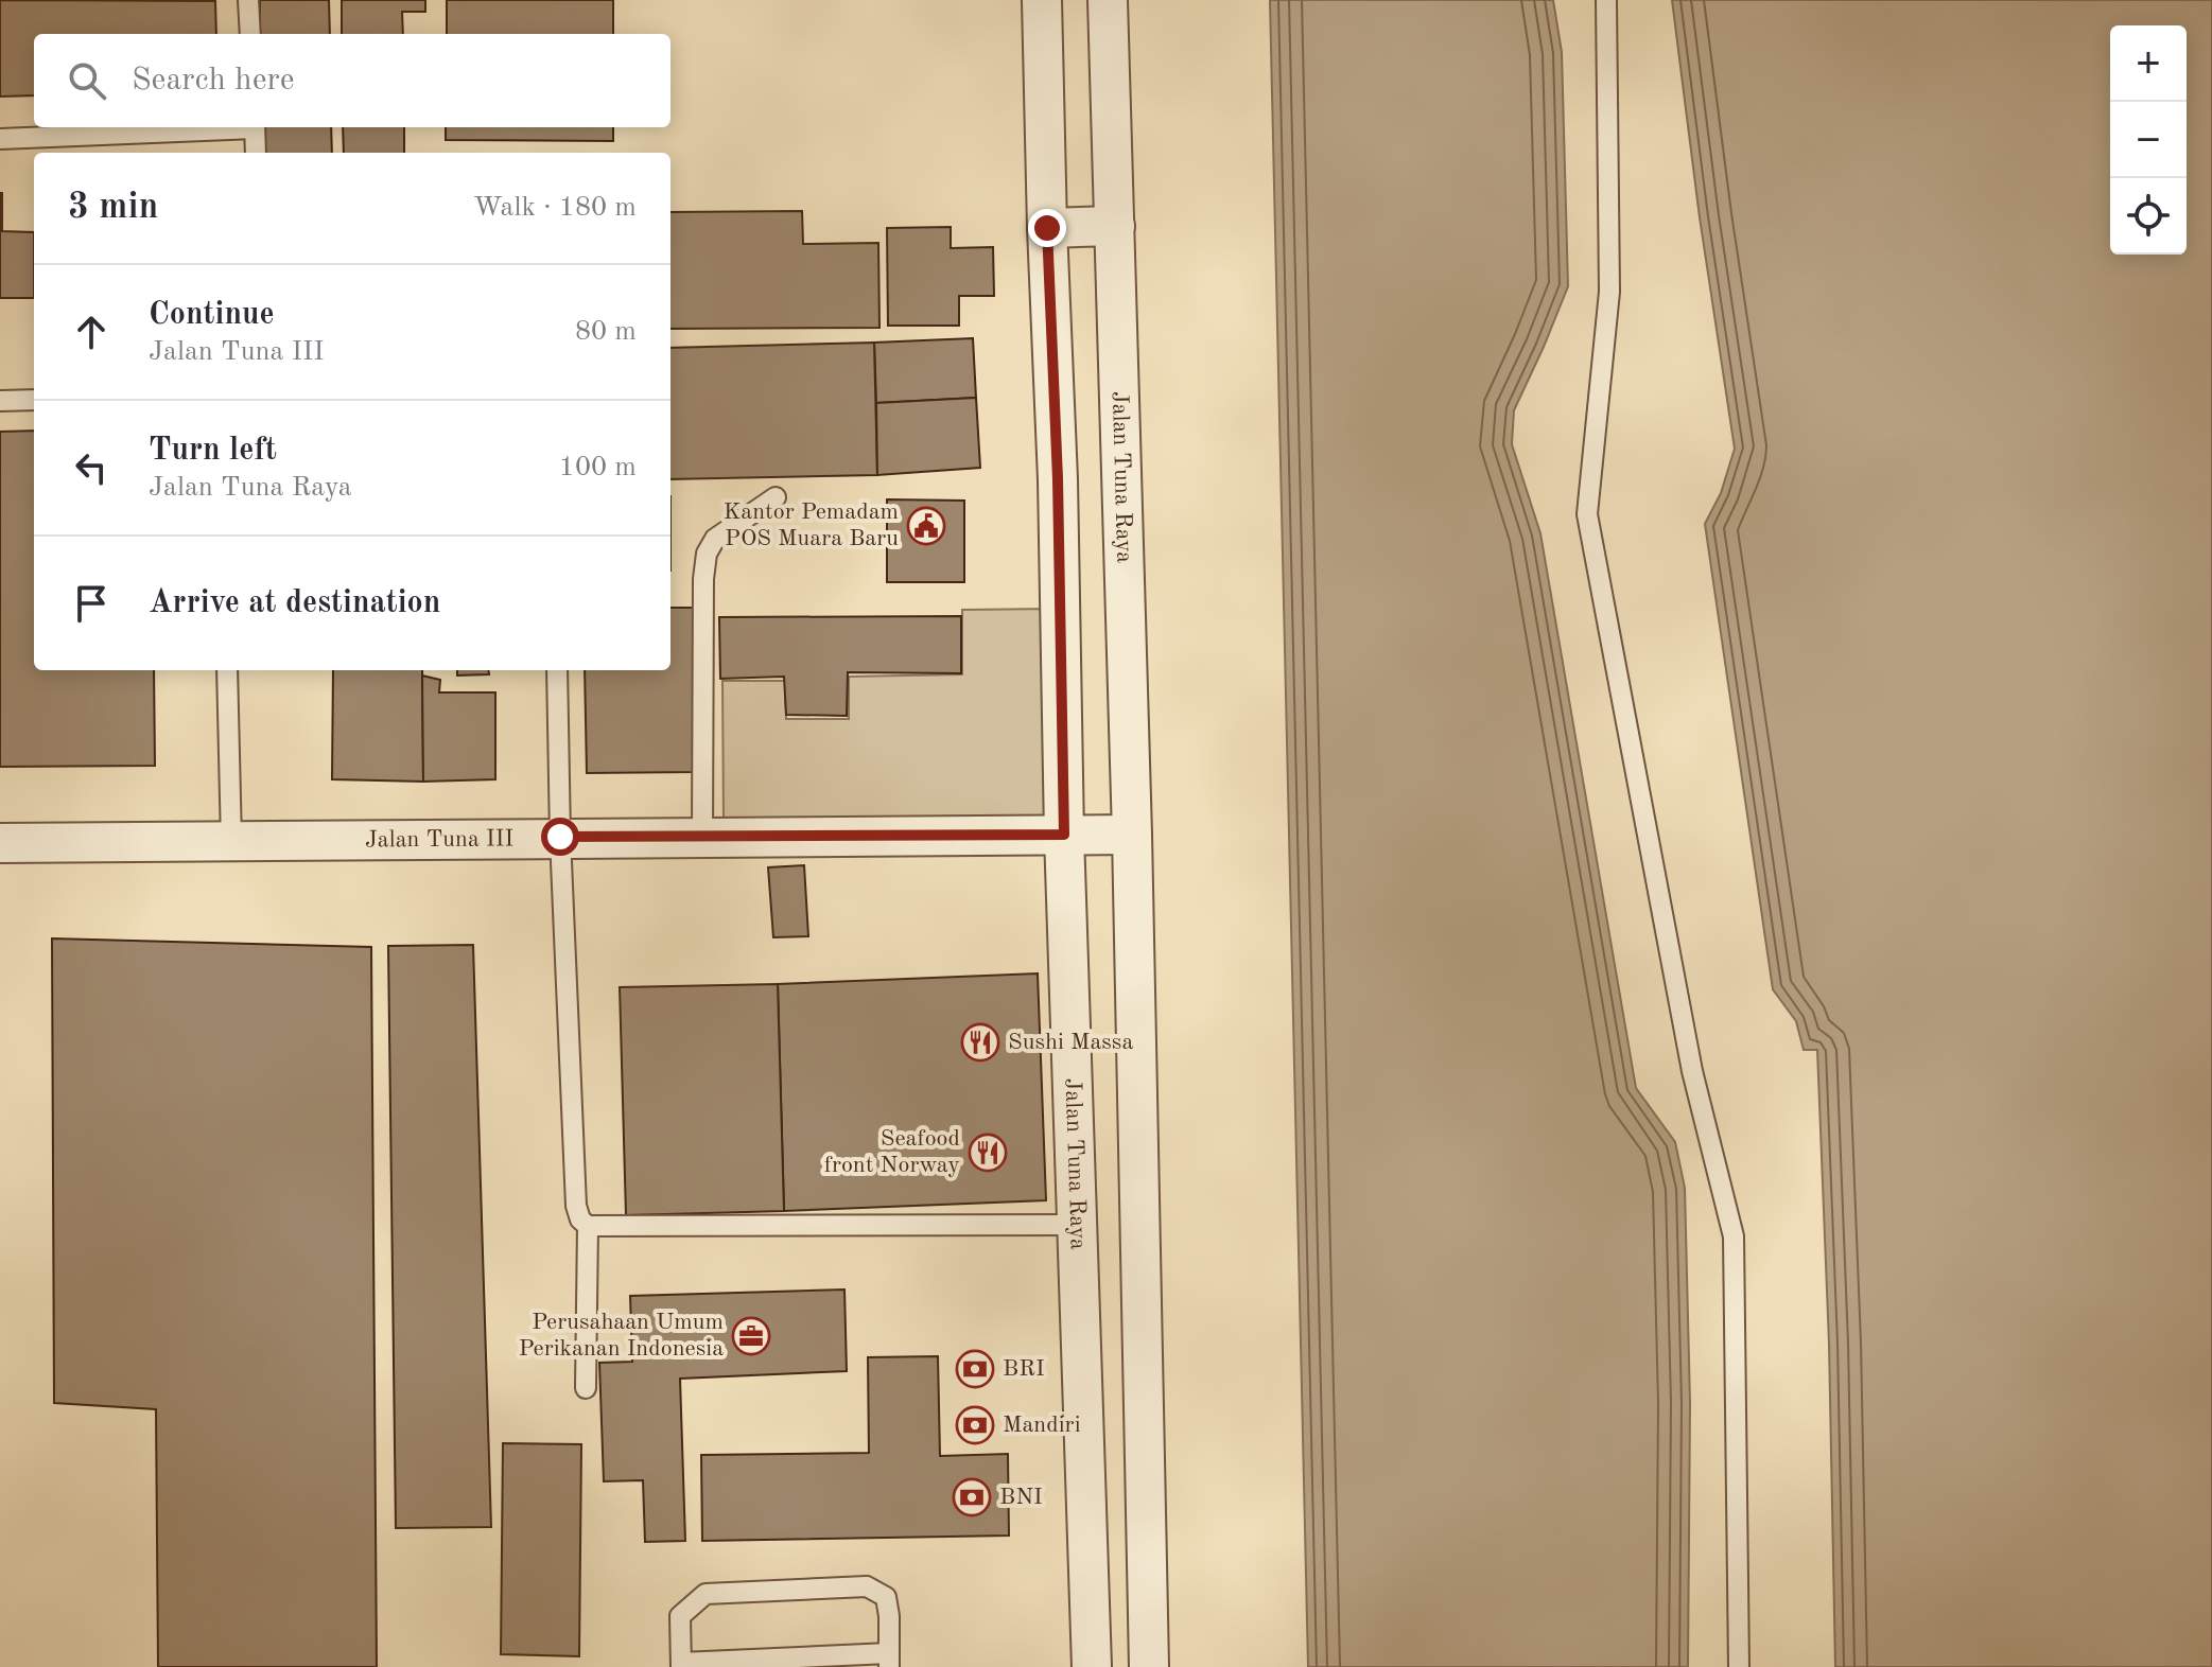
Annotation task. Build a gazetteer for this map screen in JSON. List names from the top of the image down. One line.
{"streets":{"street":["Jalan Tuna Raya","Jalan Tuna III"]},"crossings":[["Jalan Tuna Raya","Jalan Tuna III"]],"places":{"public building":["Kantor Pemadam POS Muara Baru"],"restaurant":["Sushi Massa","Seafood front Norway"],"office":["Perusahaan Umum Perikanan Indonesia"],"bank":["BRI","Mandiri","BNI"]},"page":{"map_buttons":["+","−"],"search":"Search here","heading":["3 min","Walk · 180 m"],"list":[["Continue","Jalan Tuna III","80 m"],["Turn left","Jalan Tuna Raya","100 m"],"Arrive at destination"]}}
